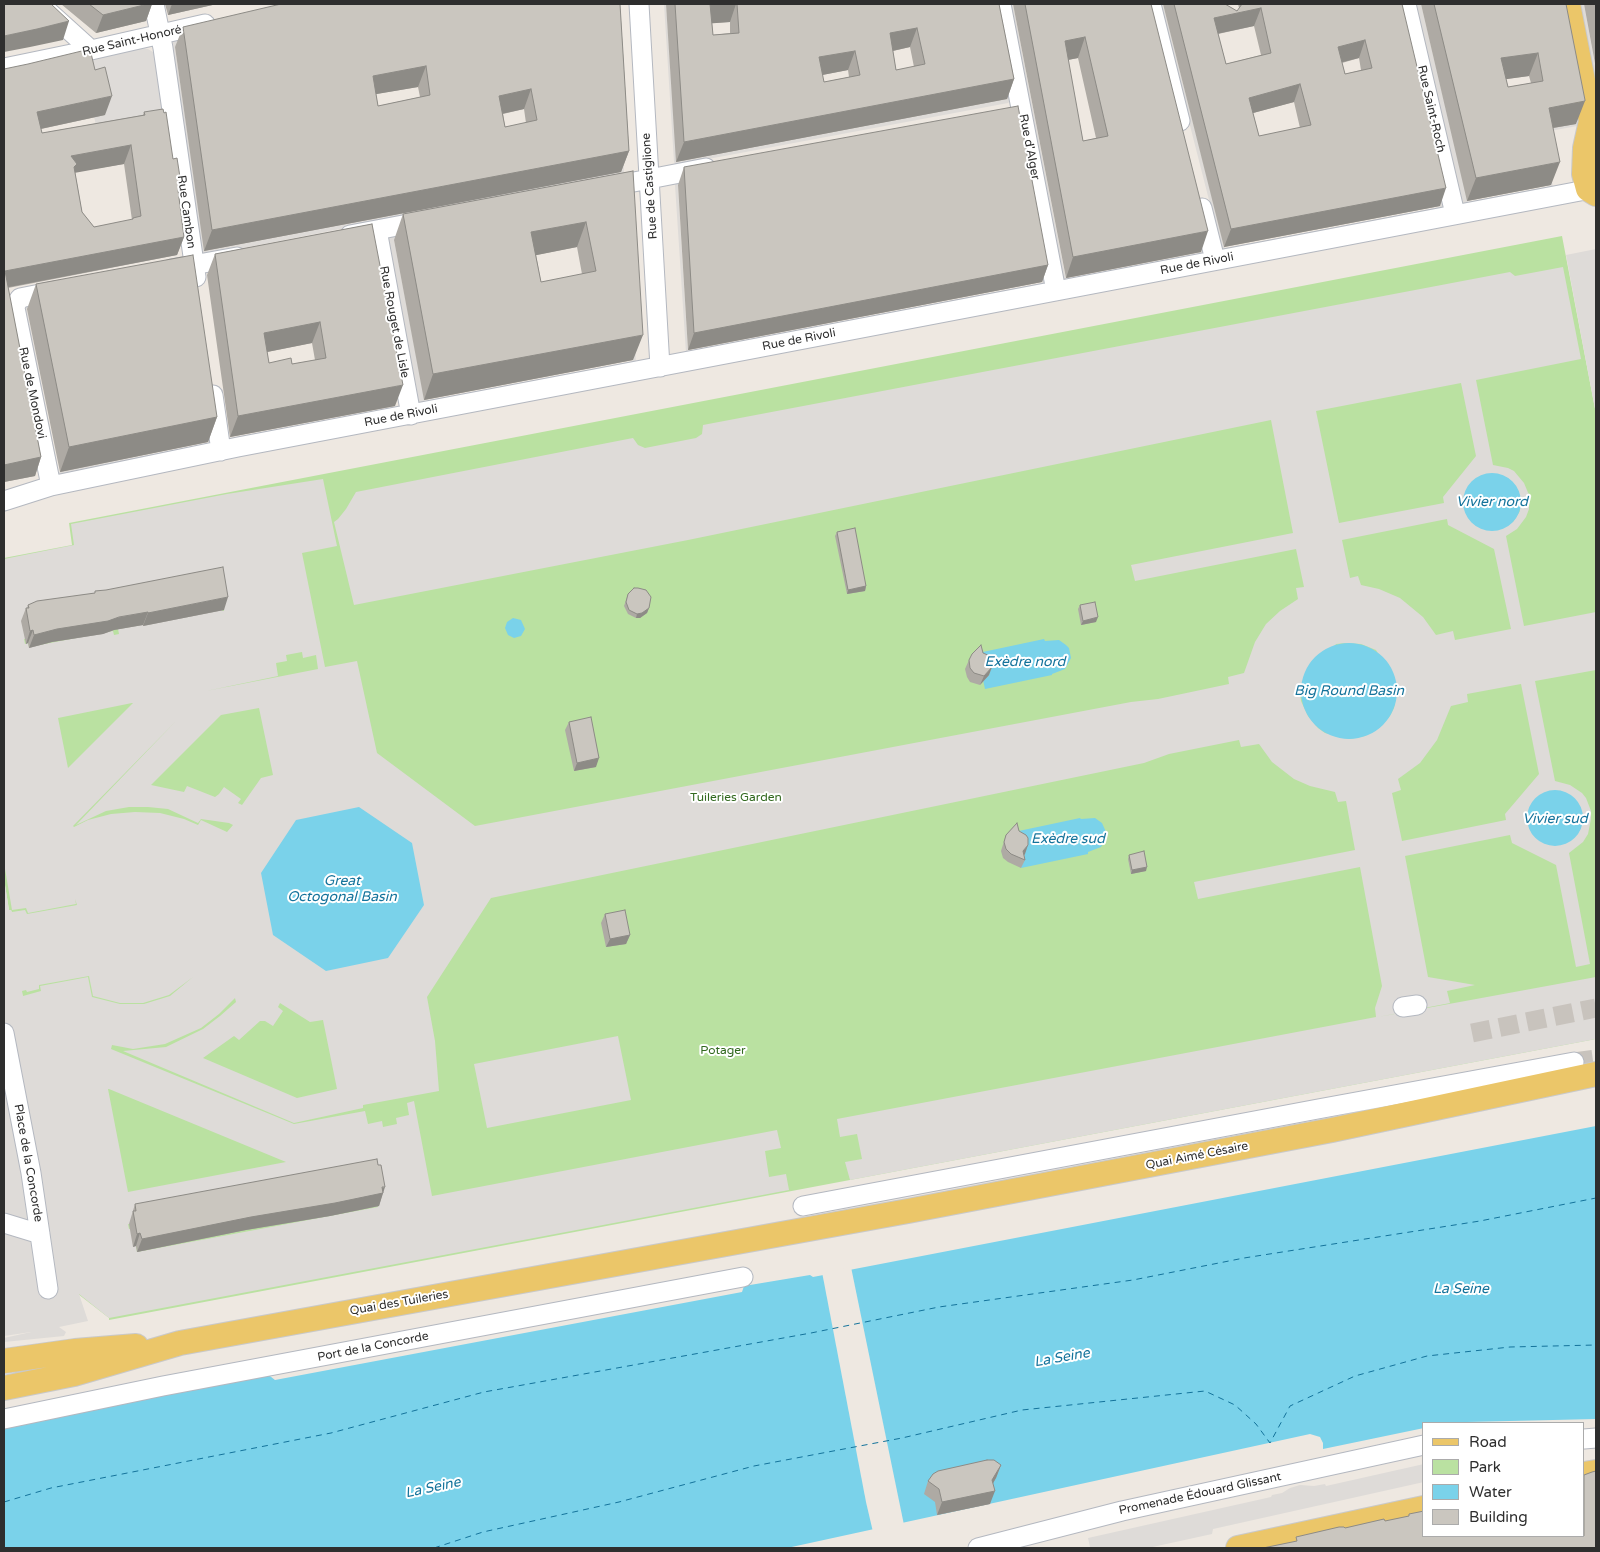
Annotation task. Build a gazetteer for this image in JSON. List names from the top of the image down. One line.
{"streets":{"main road":["Quai Aimé Césaire","Quai des Tuileries"],"street":["Rue Saint-Honoré","Rue Saint-Roch","Rue d'Alger","Rue de Castiglione","Rue Cambon","Rue de Rivoli","Rue Rouget de Lisle","Rue de Mondovi","Place de la Concorde","Port de la Concorde","Promenade Édouard Glissant"]},"crossings":[["Rue Saint-Honoré","Rue Cambon"],["Rue Saint-Roch","Rue de Rivoli"],["Rue d'Alger","Rue de Rivoli"],["Rue de Castiglione","Rue de Rivoli"],["Rue de Rivoli","Rue Rouget de Lisle"],["Rue de Rivoli","Rue de Mondovi"],["Quai Aimé Césaire","Quai des Tuileries"]],"water":["Vivier nord","Exèdre nord","Big Round Basin","Vivier sud","Exèdre sud","Great Octogonal Basin","La Seine"],"parks":["Tuileries Garden","Potager"],"legend":["Road","Park","Water","Building"]}
